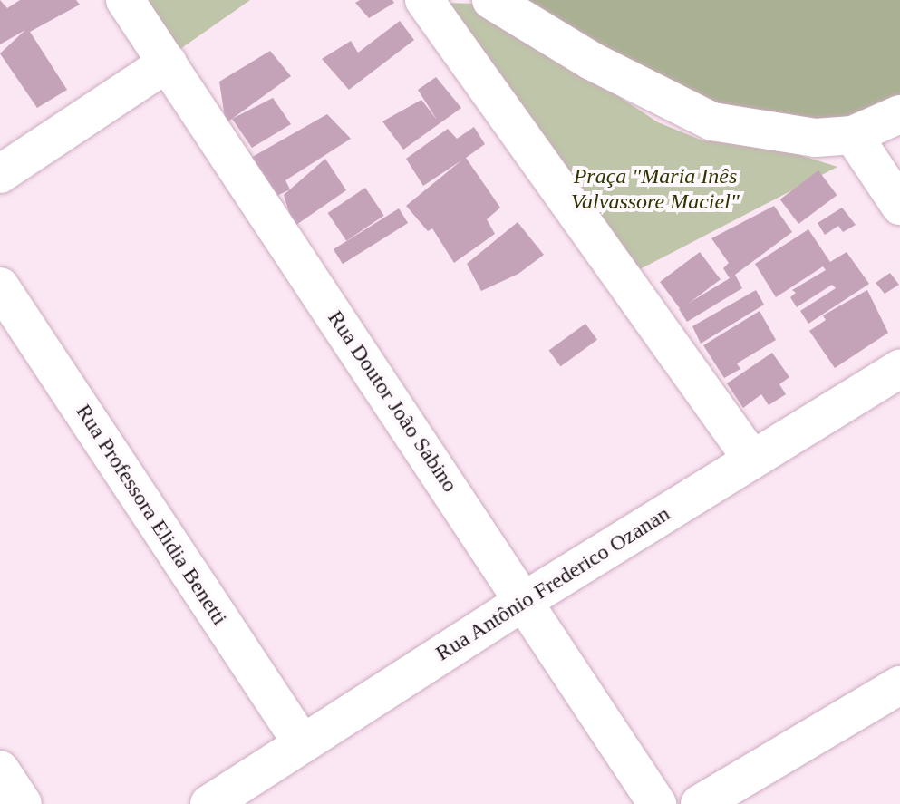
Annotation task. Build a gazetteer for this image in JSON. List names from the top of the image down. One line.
{"streets":{"street":["Rua Doutor João Sabino","Rua Professora Elidia Benetti","Rua Antônio Frederico Ozanan"]},"crossings":[["Rua Doutor João Sabino","Rua Antônio Frederico Ozanan"],["Rua Professora Elidia Benetti","Rua Antônio Frederico Ozanan"]],"parks":["Praça \"Maria Inês Valvassore Maciel\""]}
